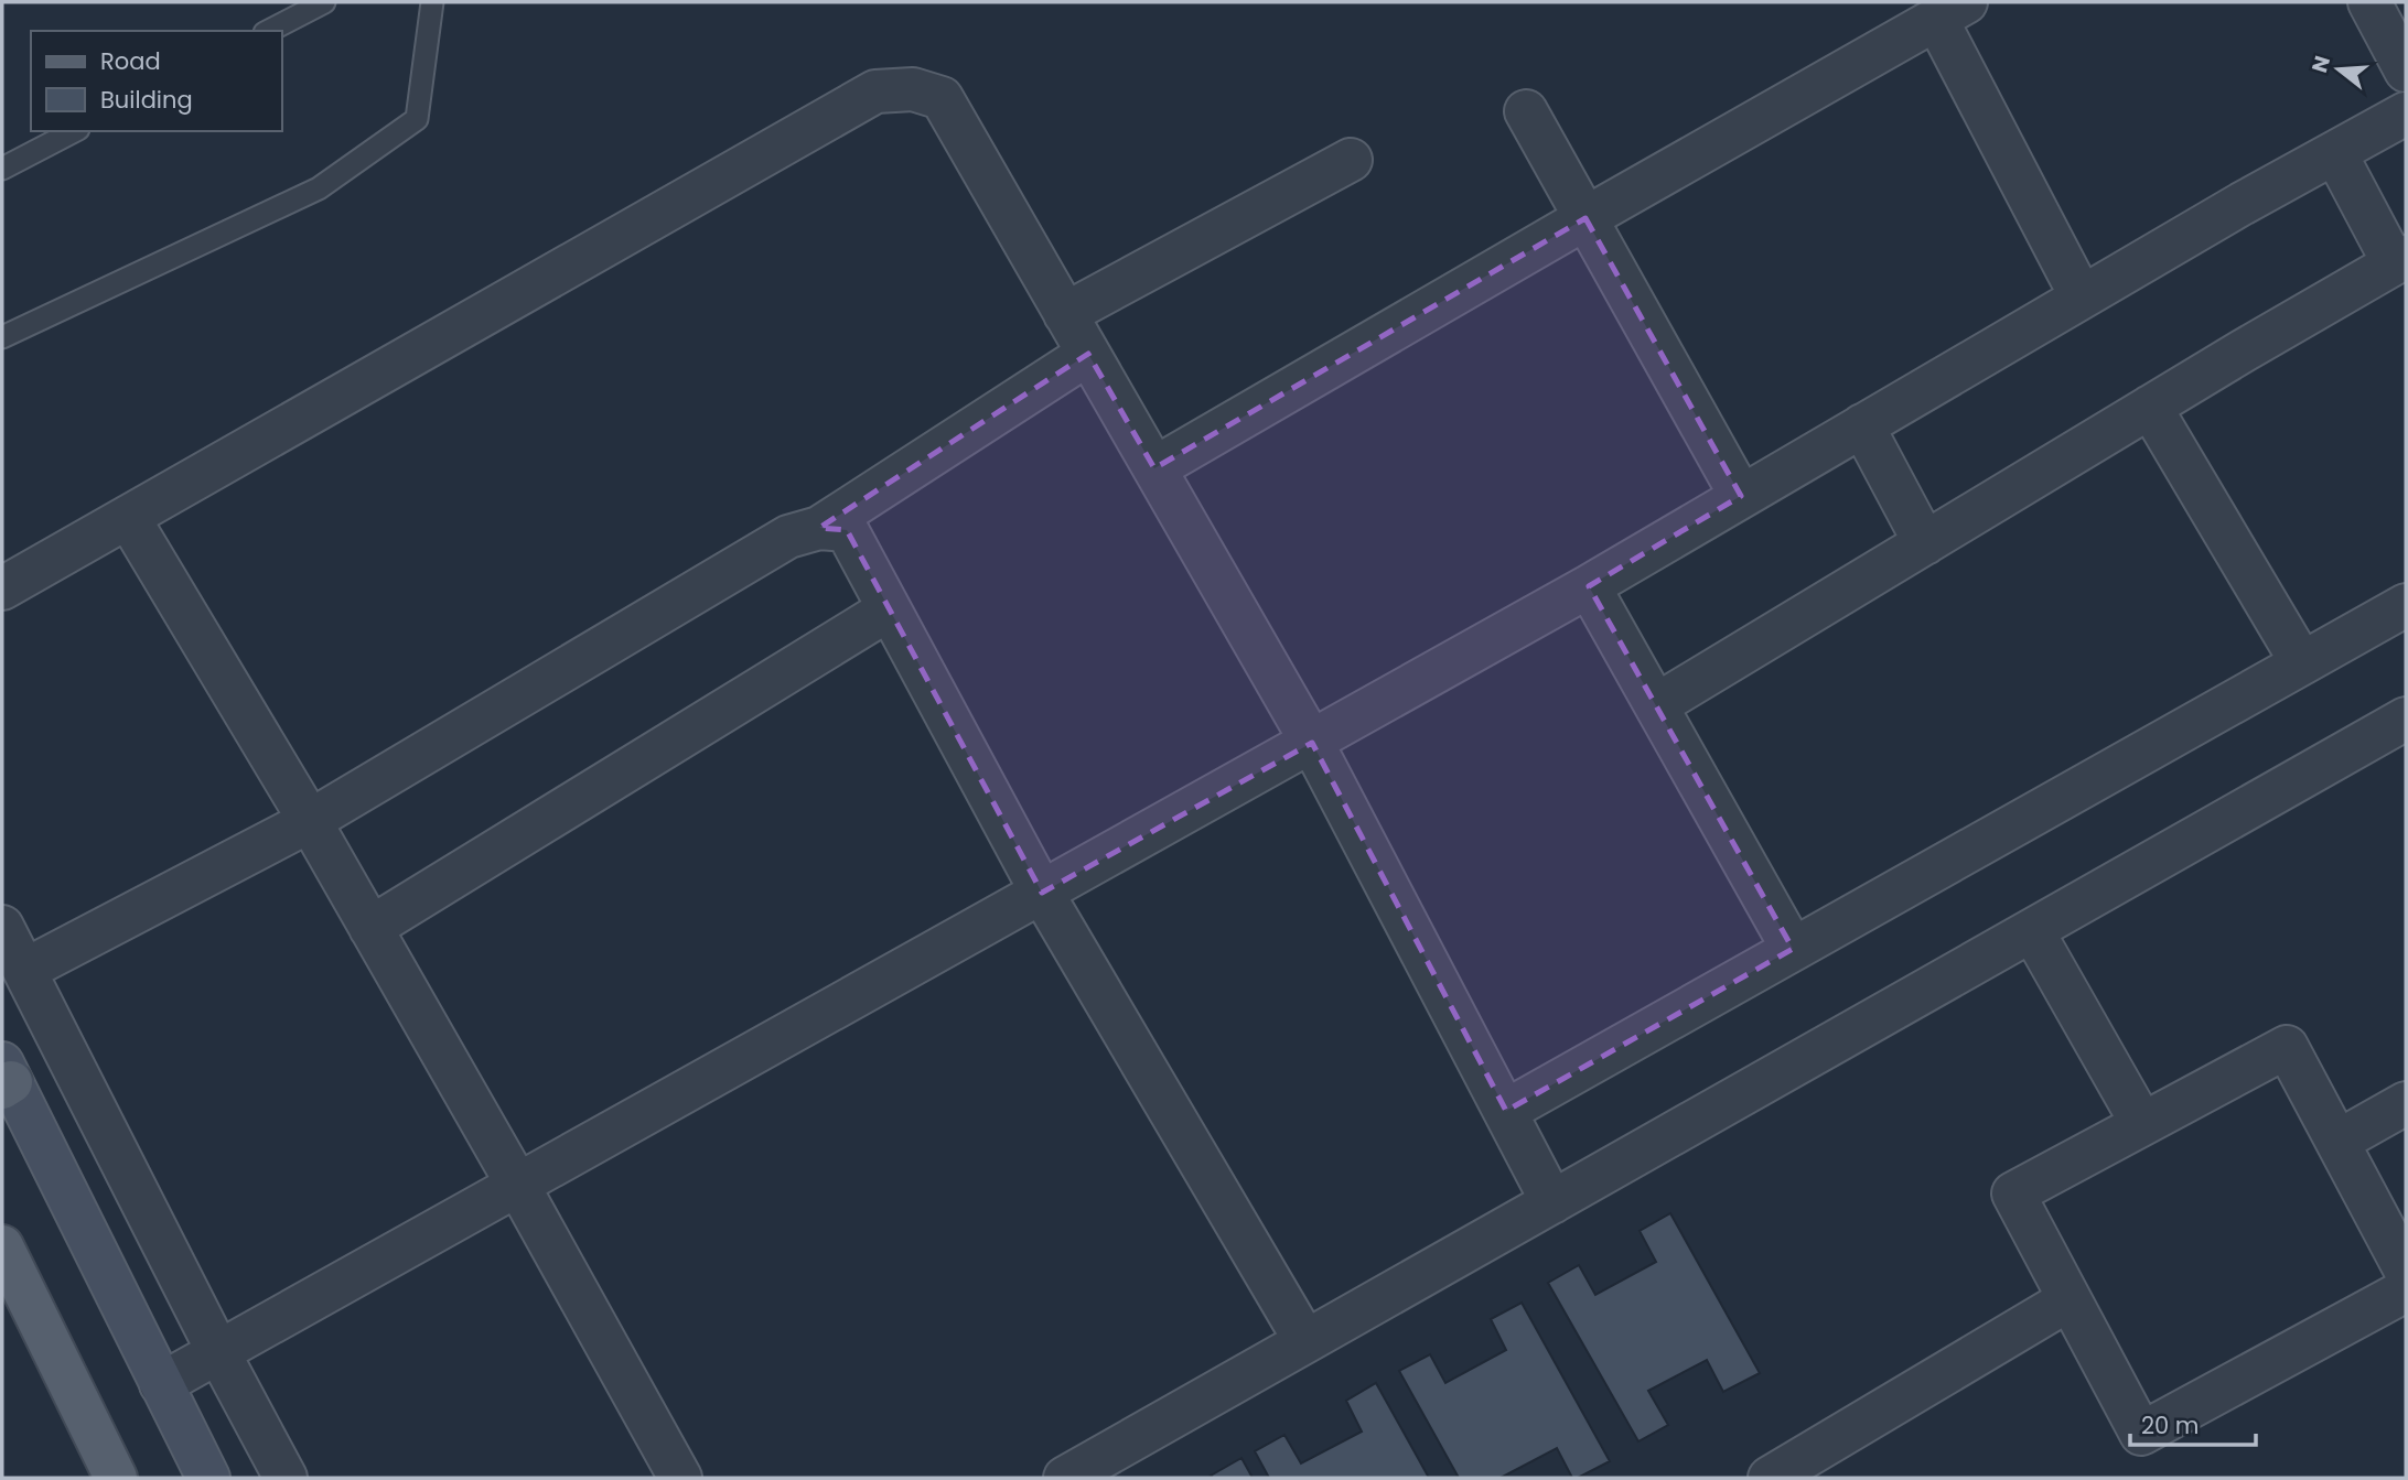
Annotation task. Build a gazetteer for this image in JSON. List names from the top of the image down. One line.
{"legend":["Road","Building"],"scale_bar":"20 m","north":"left"}
